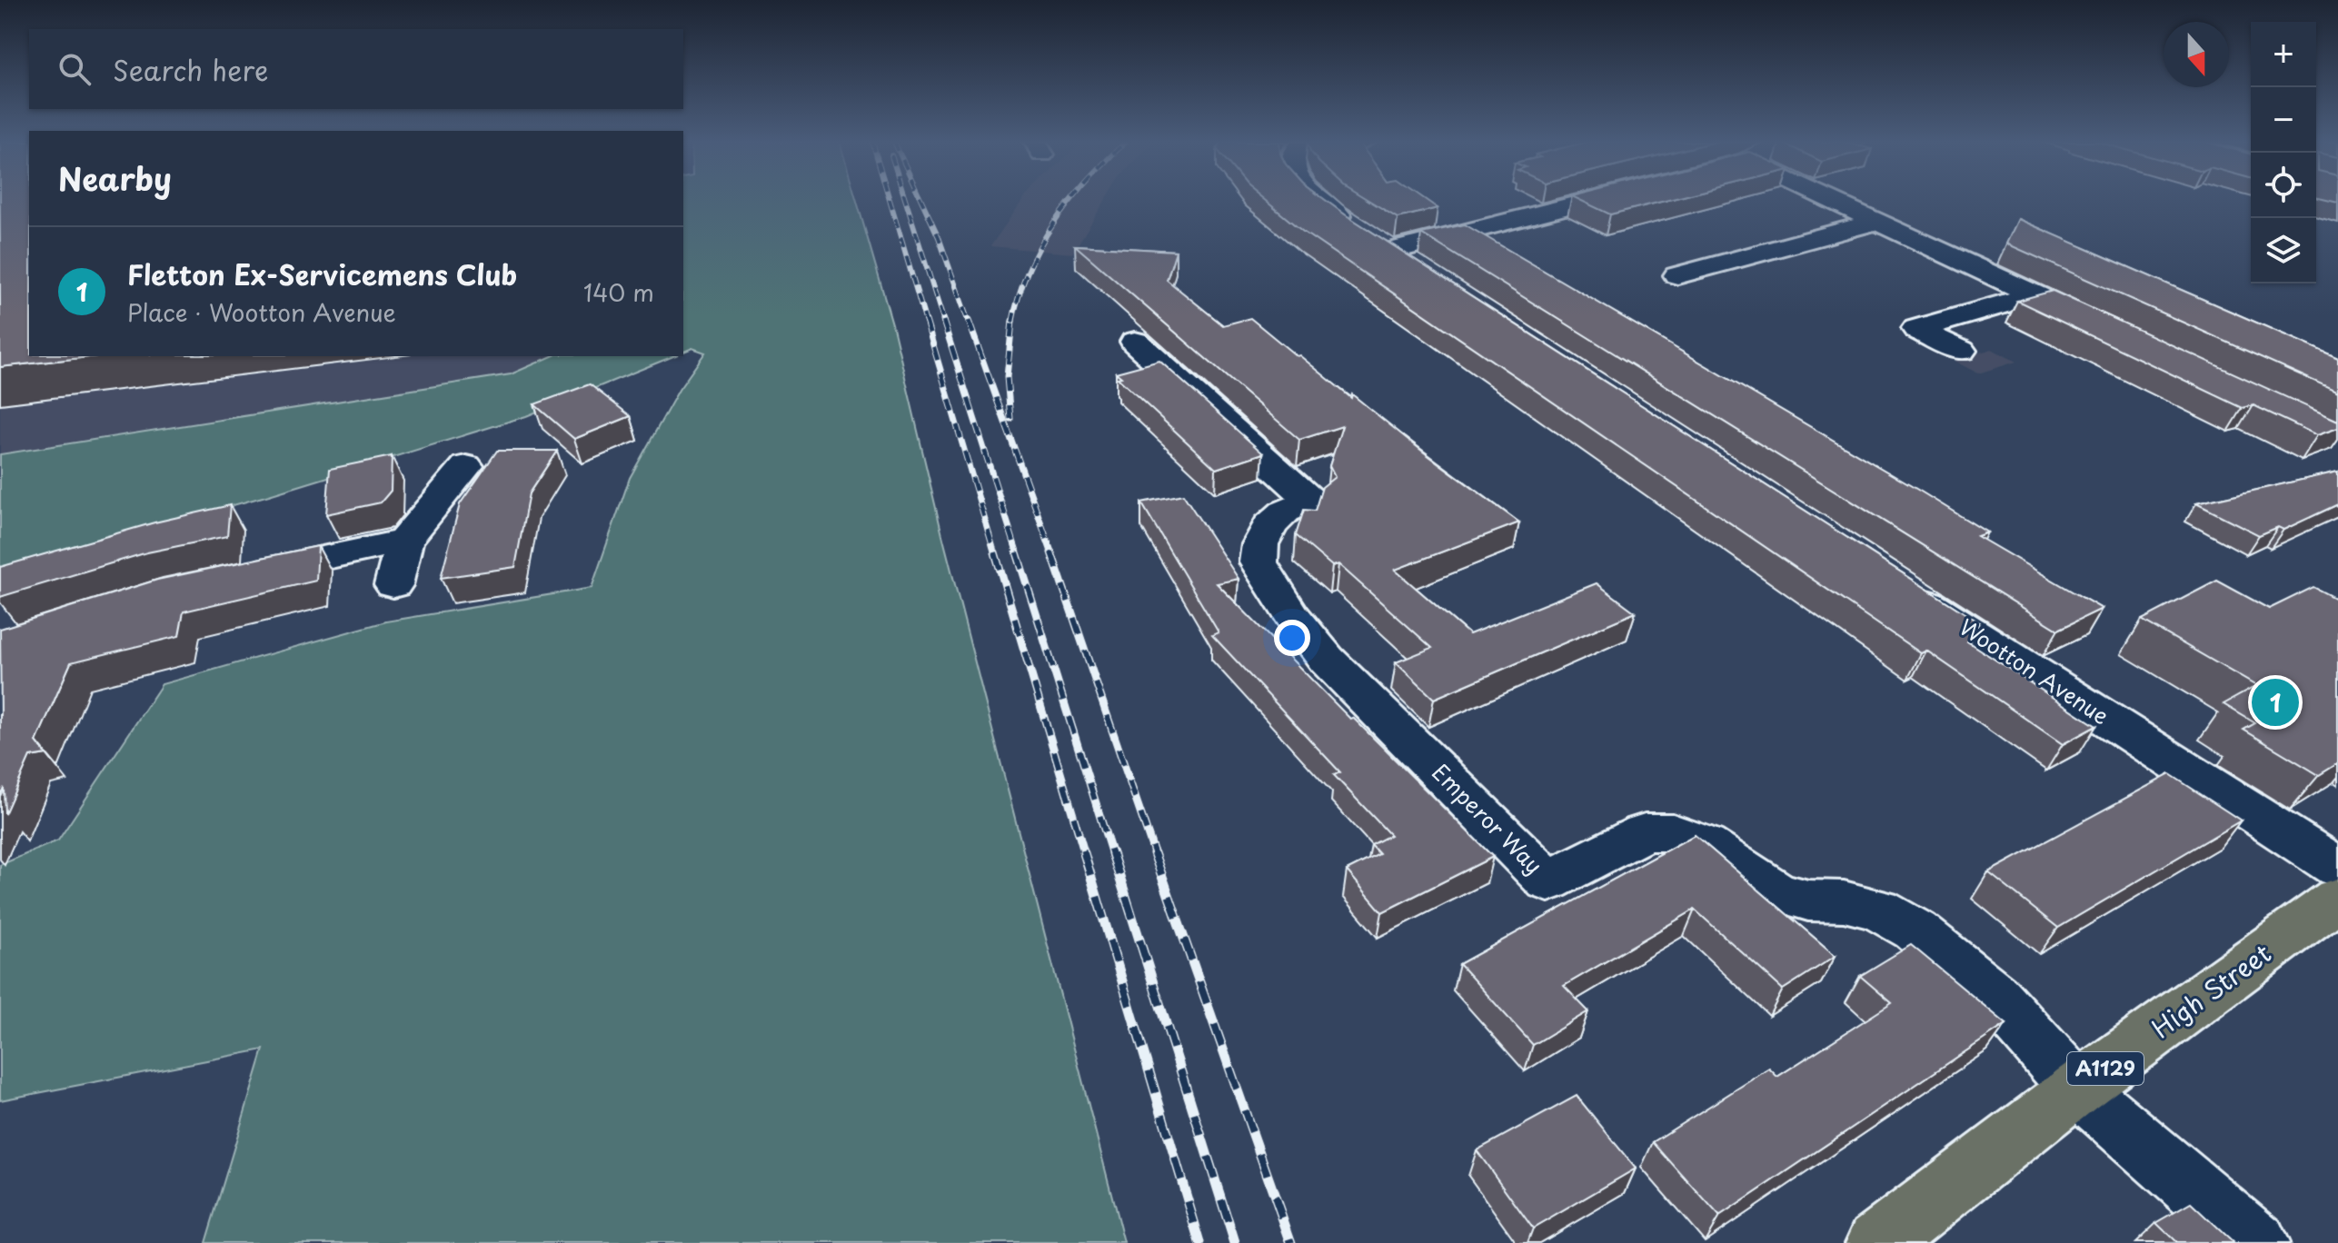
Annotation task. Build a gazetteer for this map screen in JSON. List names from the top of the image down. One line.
{"streets":{"main road":["High Street","A1129"],"street":["Wootton Avenue","Emperor Way"]},"crossings":[["Emperor Way","High Street"]],"north":"bottom","page":{"map_buttons":["+","−"],"search":"Search here","heading":"Nearby","list":[{"mark":"1","name":"Fletton Ex-Servicemens Club","note":"Place · Wootton Avenue","value":"140 m"}],"pins":"1"}}
